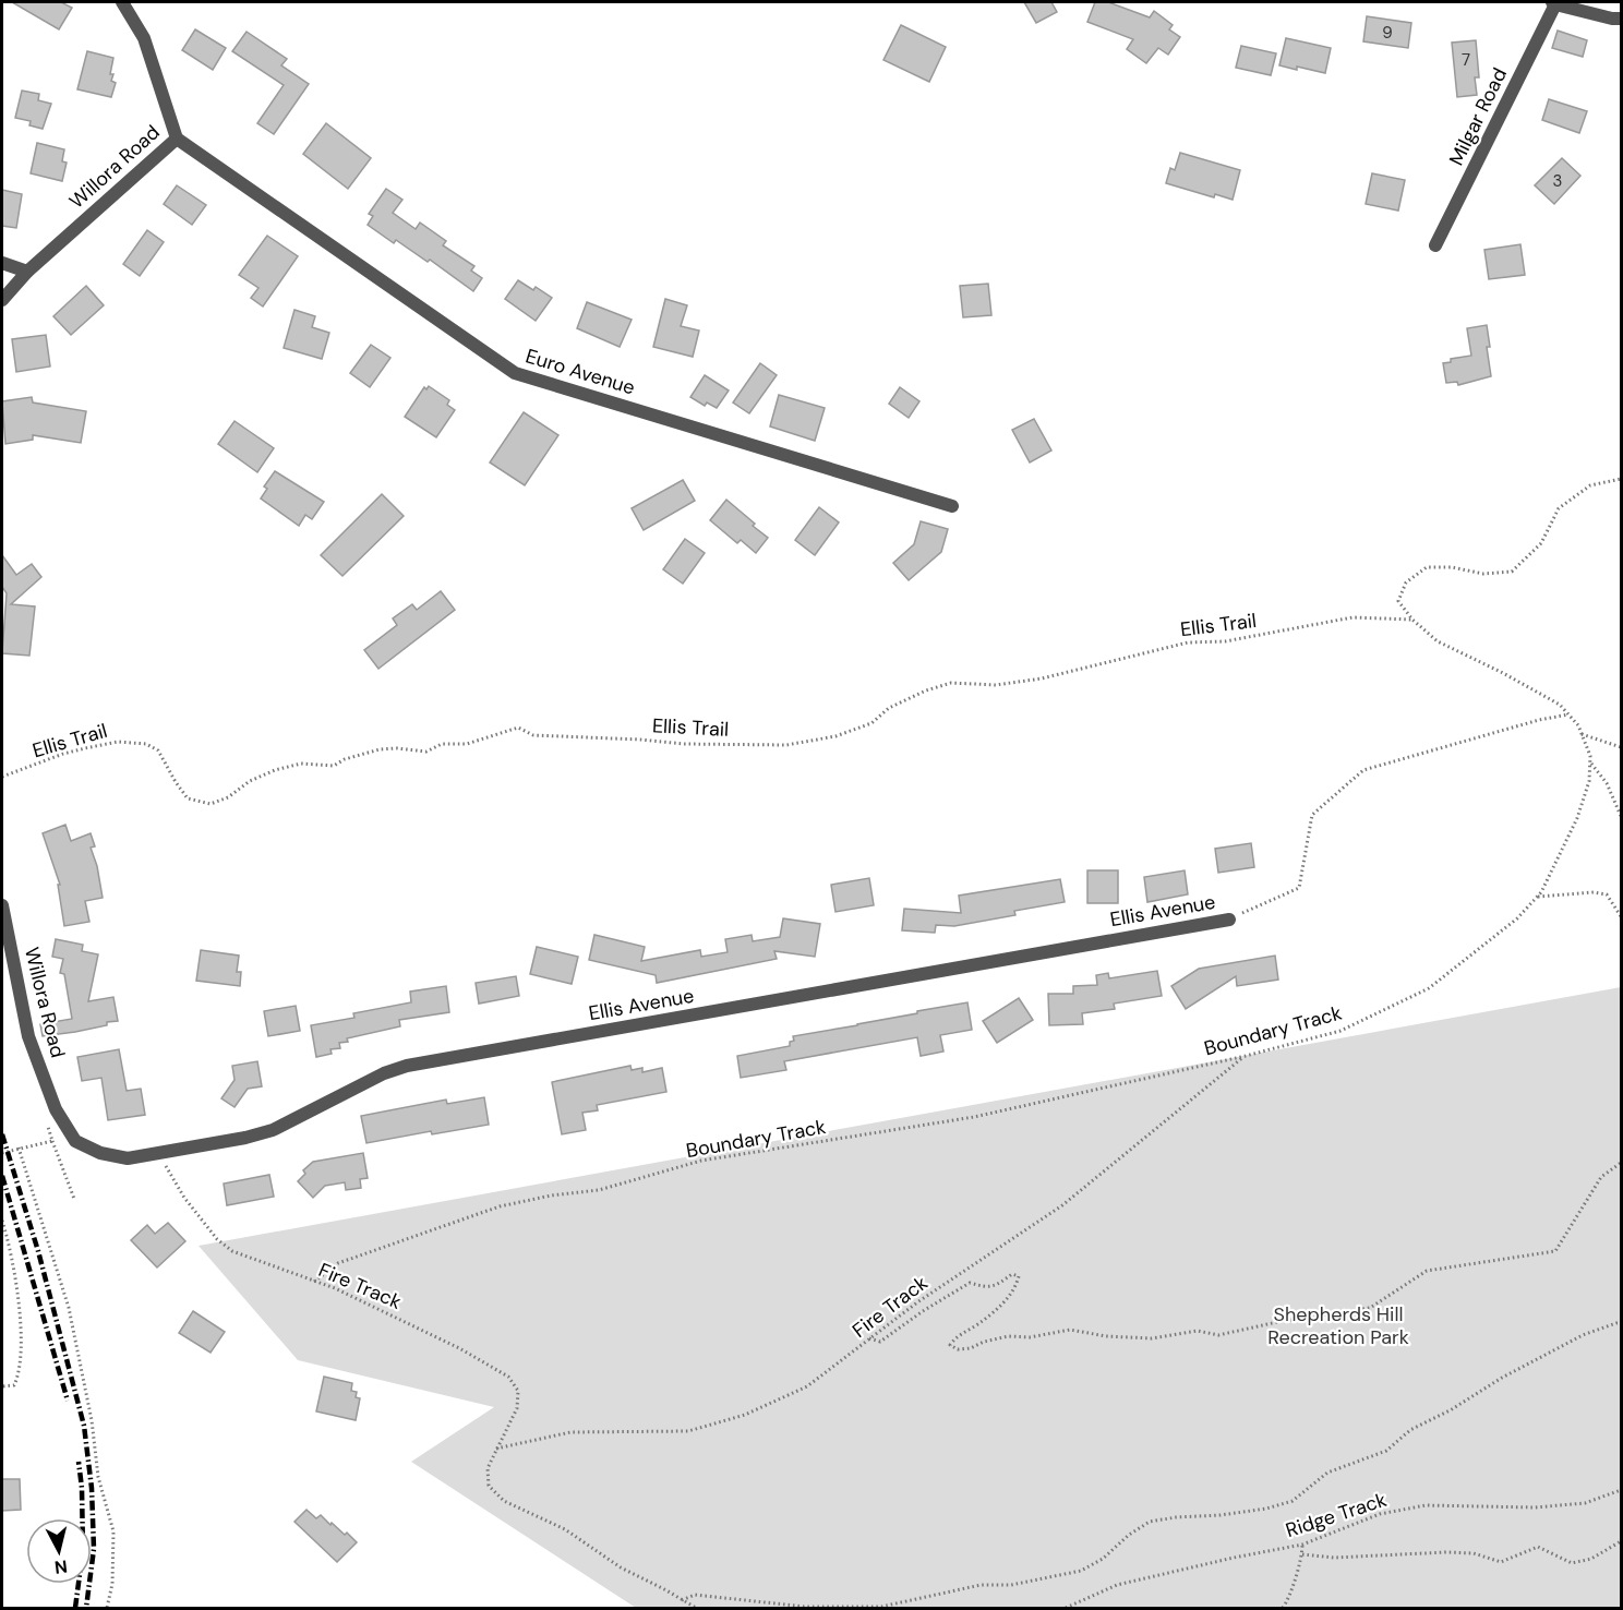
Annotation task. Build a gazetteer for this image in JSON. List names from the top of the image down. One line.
{"streets":{"street":["Milgar Road","Willora Road","Euro Avenue","Ellis Avenue"],"path":["Ellis Trail","Boundary Track","Fire Track","Ridge Track"]},"crossings":[["Willora Road","Euro Avenue"],["Willora Road","Ellis Avenue"],["Ellis Trail","Boundary Track"],["Ellis Avenue","Fire Track"],["Boundary Track","Fire Track"]],"parks":["Shepherds Hill Recreation Park"],"house_numbers":["9","7","3"],"north":"bottom"}
